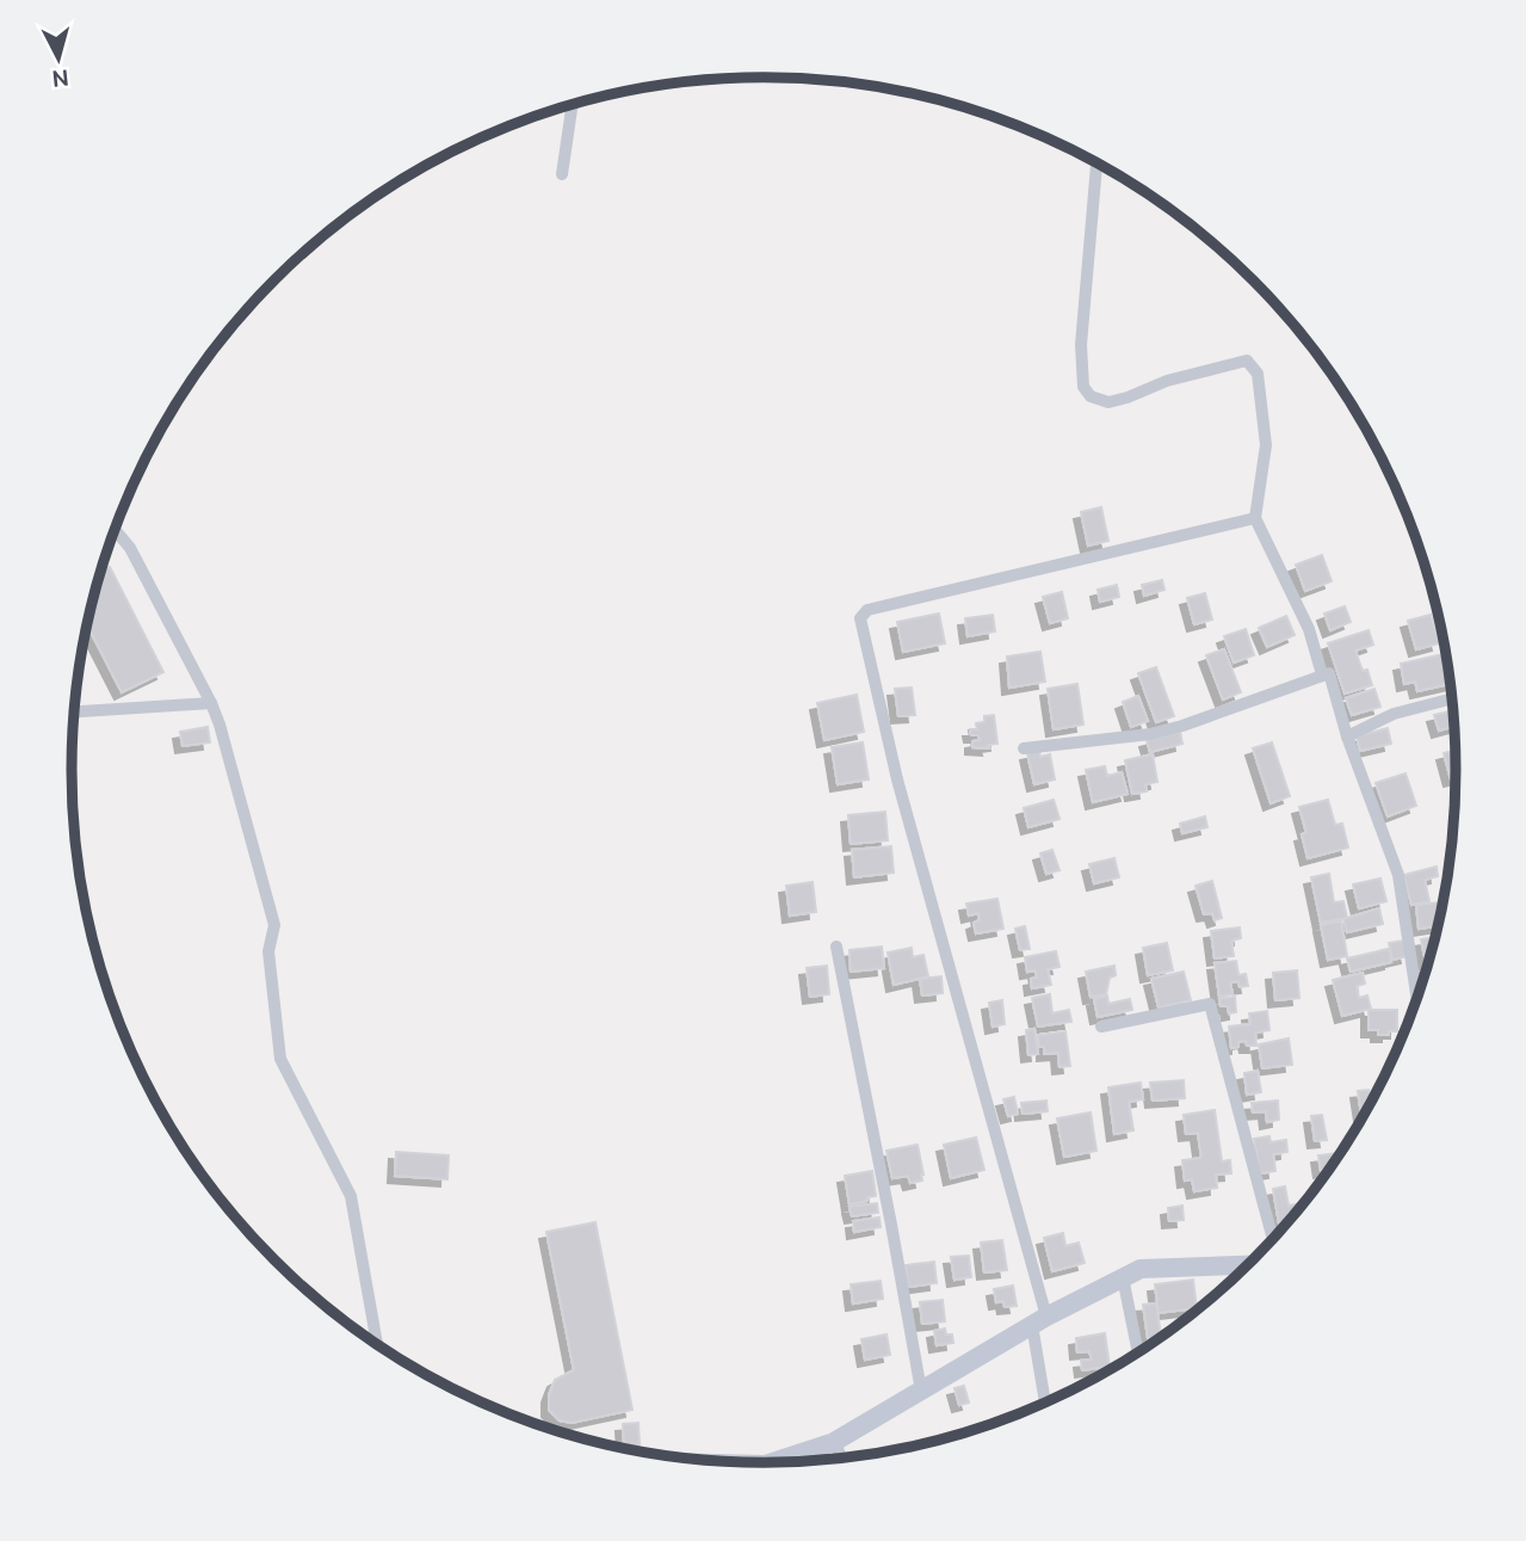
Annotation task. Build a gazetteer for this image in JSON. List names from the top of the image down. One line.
{"north":"bottom"}
